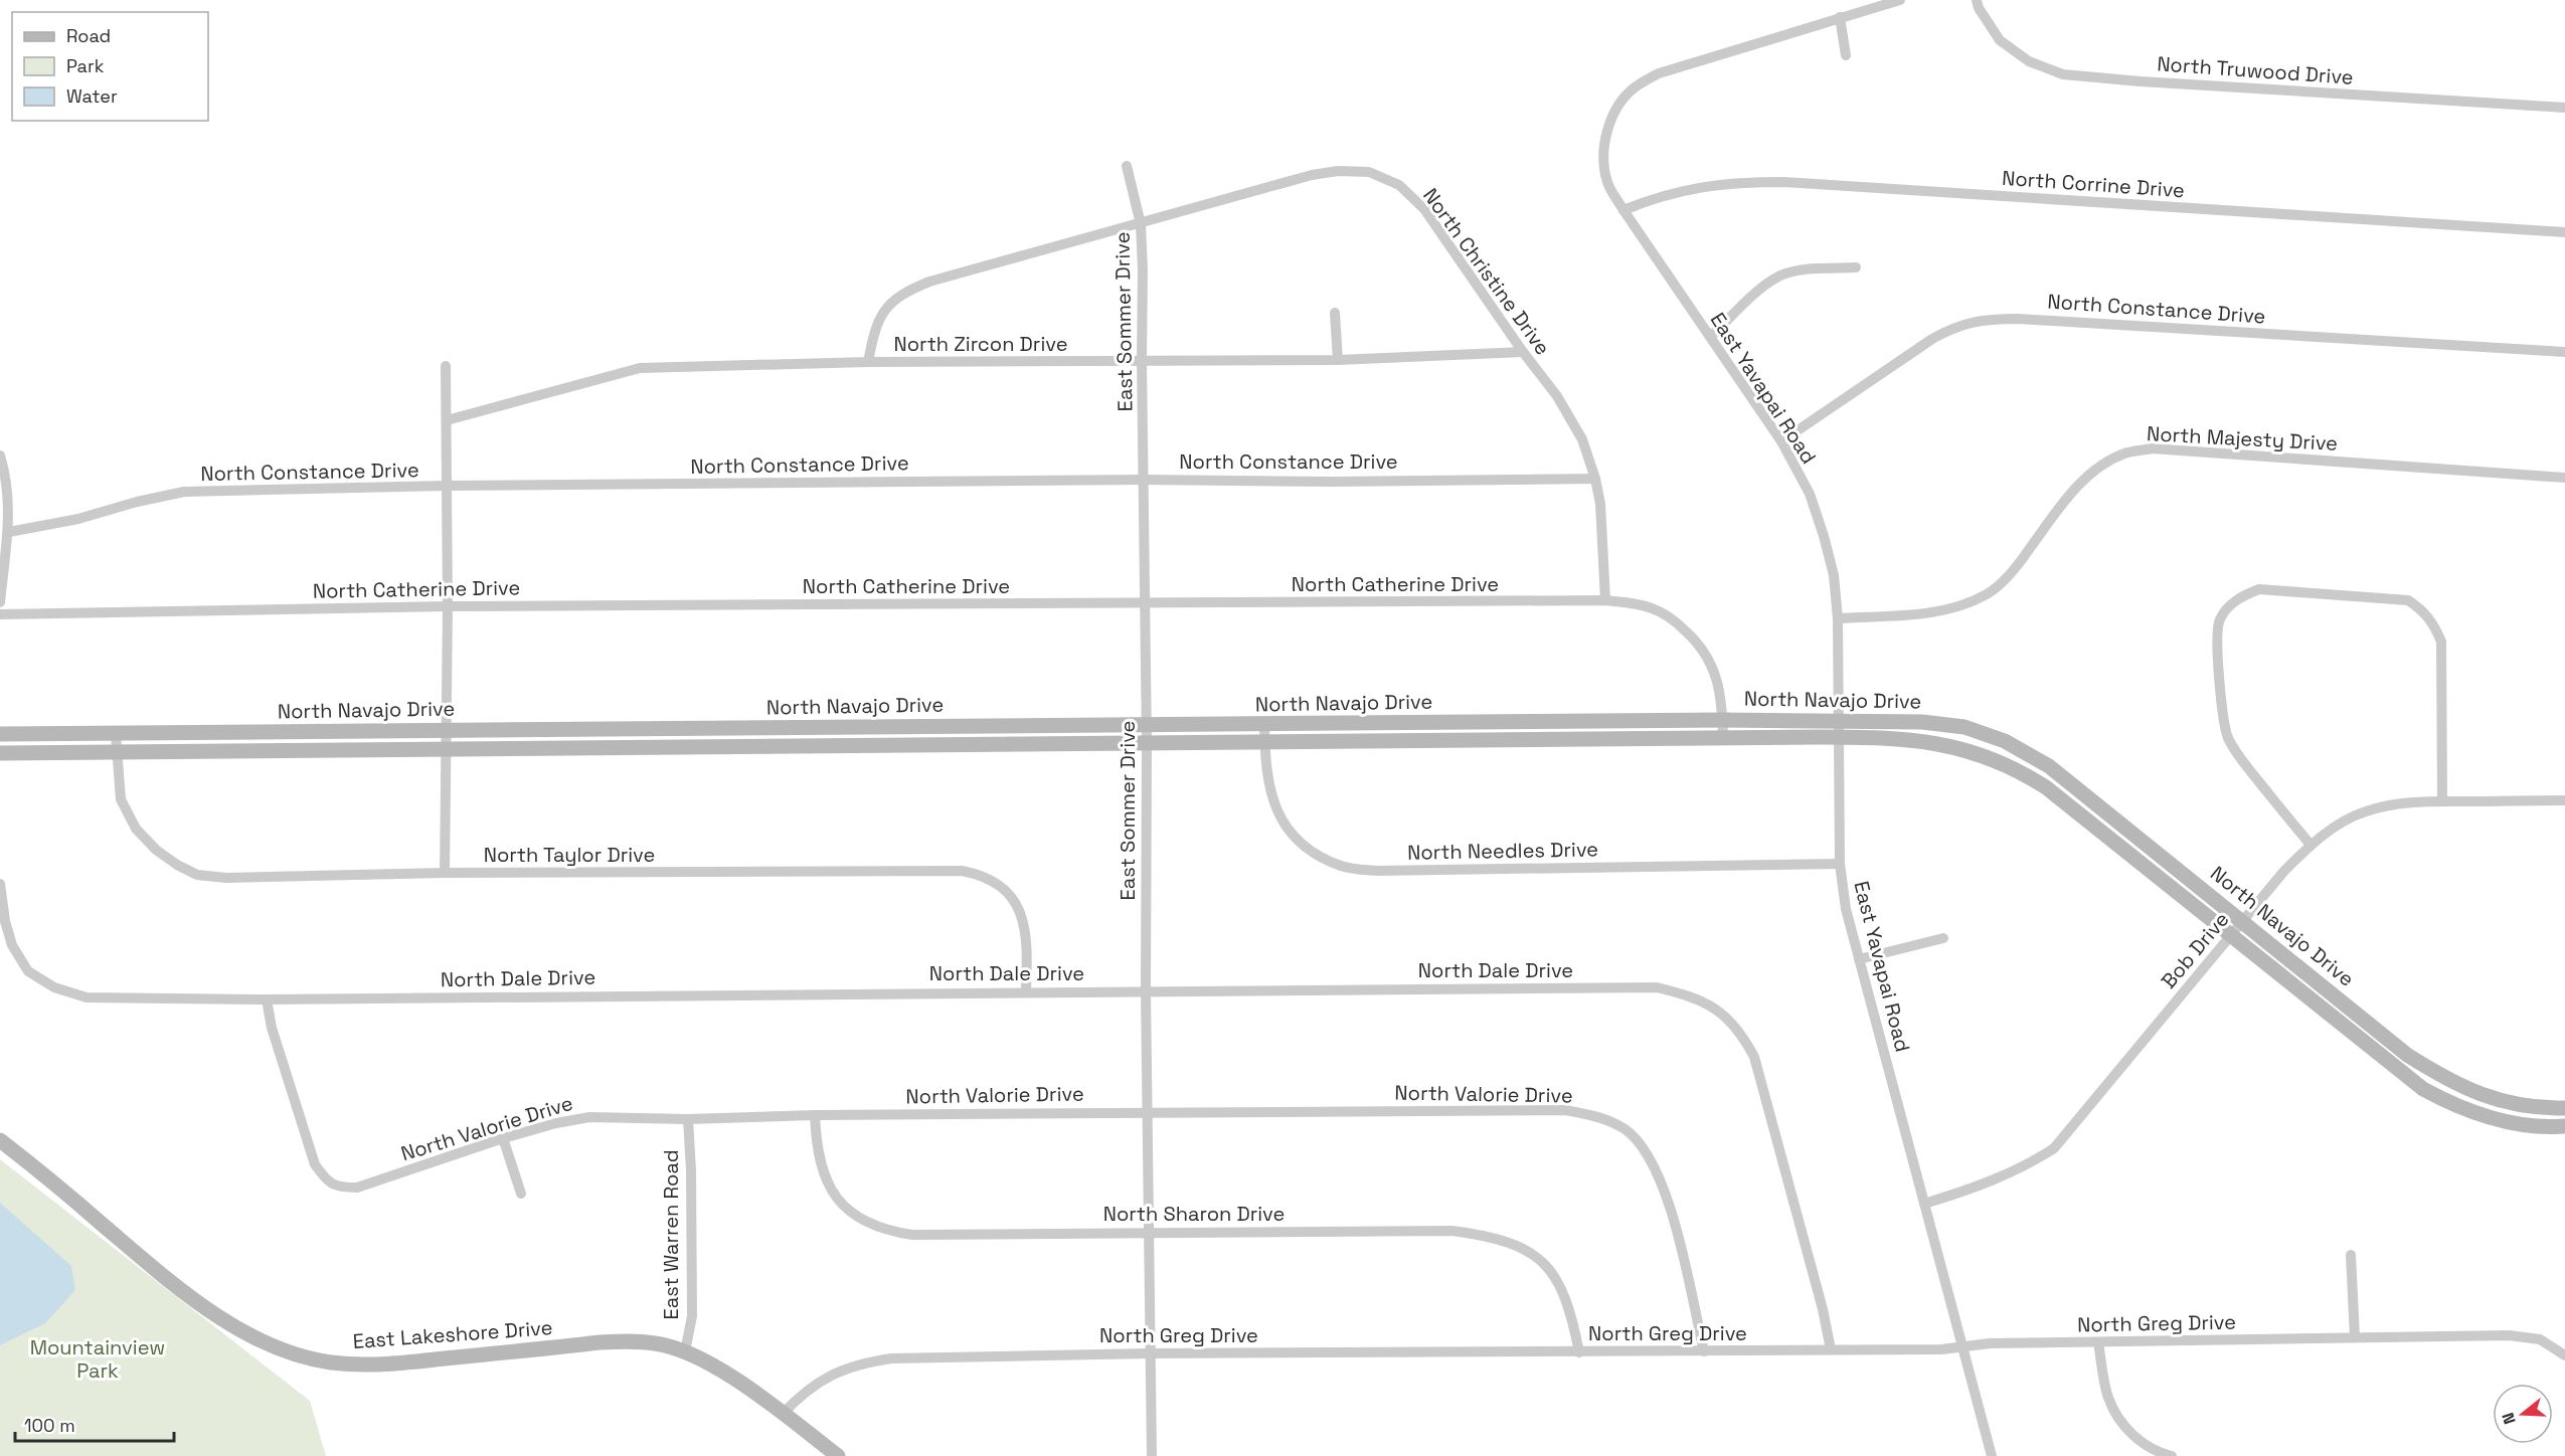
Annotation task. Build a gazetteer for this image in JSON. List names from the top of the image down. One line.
{"streets":{"street":["North Truwood Drive","North Corrine Drive","North Christine Drive","North Constance Drive","East Sommer Drive","North Zircon Drive","East Yavapai Road","North Majesty Drive","North Catherine Drive","North Navajo Drive","North Needles Drive","North Taylor Drive","Bob Drive","North Dale Drive","North Valorie Drive","North Sharon Drive","East Warren Road","North Greg Drive","East Lakeshore Drive"]},"crossings":[["North Corrine Drive","East Yavapai Road"],["North Christine Drive","North Constance Drive"],["North Christine Drive","East Sommer Drive"],["North Christine Drive","North Zircon Drive"],["North Christine Drive","North Catherine Drive"],["North Constance Drive","East Sommer Drive"],["North Constance Drive","East Yavapai Road"],["East Sommer Drive","North Zircon Drive"],["East Sommer Drive","North Catherine Drive"],["East Sommer Drive","North Navajo Drive"],["East Sommer Drive","North Dale Drive"],["East Sommer Drive","North Valorie Drive"],["East Sommer Drive","North Sharon Drive"],["East Sommer Drive","North Greg Drive"],["East Yavapai Road","North Majesty Drive"],["East Yavapai Road","North Navajo Drive"],["East Yavapai Road","North Needles Drive"],["East Yavapai Road","Bob Drive"],["East Yavapai Road","North Greg Drive"],["North Catherine Drive","North Navajo Drive"],["North Navajo Drive","North Needles Drive"],["North Navajo Drive","North Taylor Drive"],["North Navajo Drive","Bob Drive"],["North Taylor Drive","North Dale Drive"],["North Dale Drive","North Valorie Drive"],["North Dale Drive","North Greg Drive"],["North Valorie Drive","North Sharon Drive"],["North Valorie Drive","East Warren Road"],["North Valorie Drive","North Greg Drive"],["North Sharon Drive","North Greg Drive"],["East Warren Road","East Lakeshore Drive"],["North Greg Drive","East Lakeshore Drive"]],"parks":["Mountainview Park"],"legend":["Road","Park","Water"],"scale_bar":"100 m","north":"left"}
